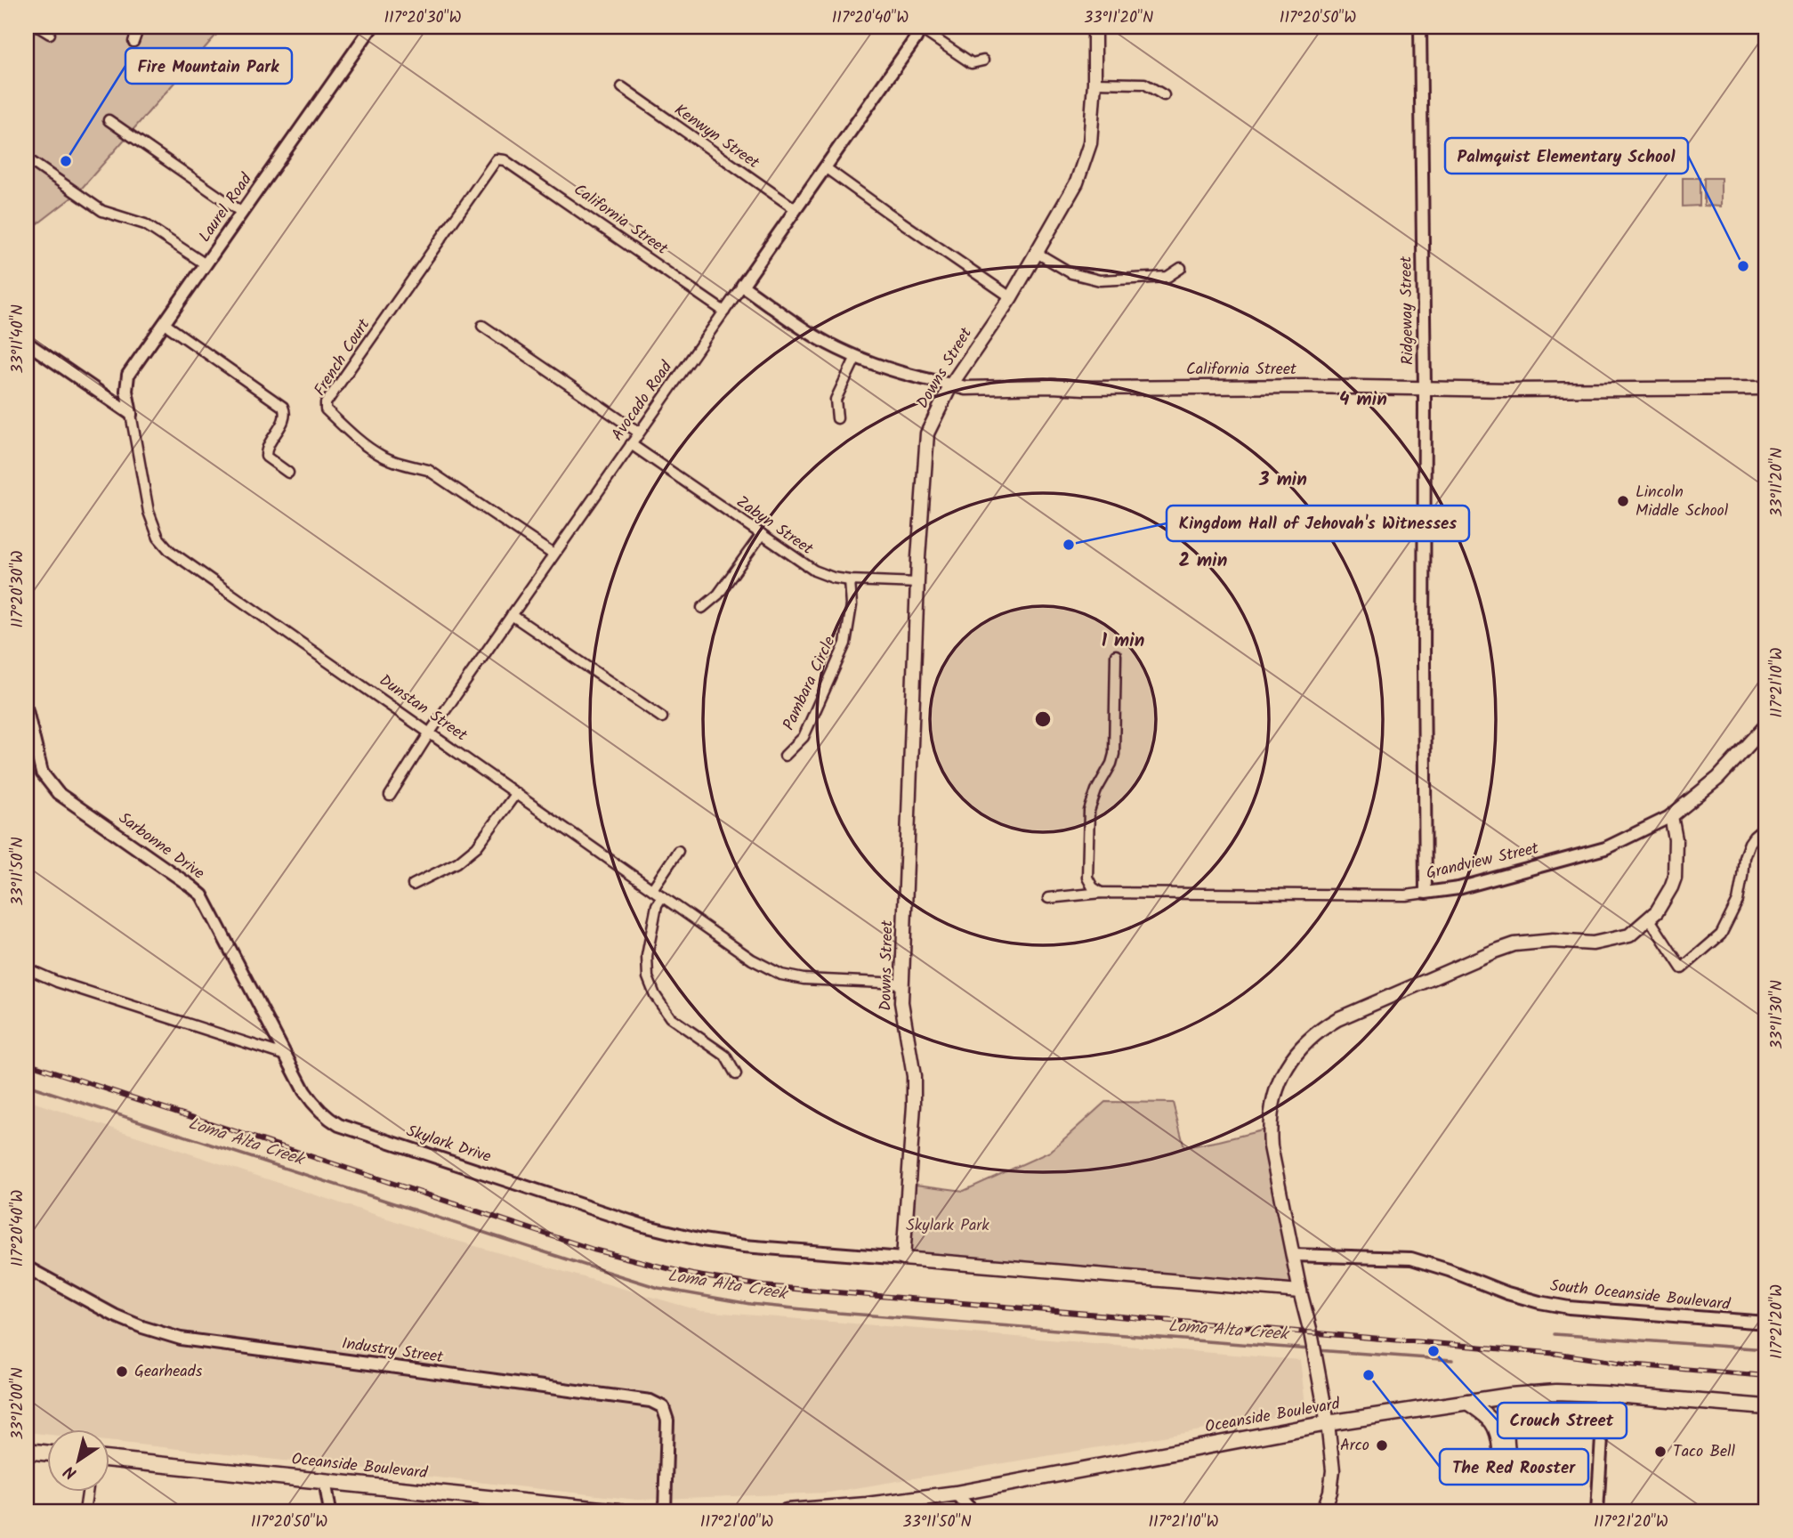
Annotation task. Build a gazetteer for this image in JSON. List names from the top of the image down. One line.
{"streets":{"main road":["California Street","Downs Street","Grandview Street","Oceanside Boulevard"],"street":["Kenwyn Street","Laurel Road","Ridgeway Street","French Court","Avocado Road","Zabyn Street","Pambara Circle","Dunstan Street","Sarbonne Drive","Skylark Drive","South Oceanside Boulevard","Industry Street"]},"crossings":[["Kenwyn Street","Avocado Road"],["Laurel Road","Dunstan Street"],["California Street","Ridgeway Street"],["California Street","French Court"],["California Street","Downs Street"],["California Street","Avocado Road"],["Ridgeway Street","Grandview Street"],["French Court","Avocado Road"],["Downs Street","Zabyn Street"],["Downs Street","Dunstan Street"],["Downs Street","Skylark Drive"],["Avocado Road","Zabyn Street"],["Avocado Road","Dunstan Street"],["Zabyn Street","Pambara Circle"],["Sarbonne Drive","Skylark Drive"]],"water":["Loma Alta Creek"],"parks":["Skylark Park"],"places":["Fire Mountain Park","Palmquist Elementary School","Lincoln Middle School","Kingdom Hall of Jehovah's Witnesses","Crouch Street","Gearheads","The Red Rooster","Arco","Taco Bell"],"north":"bottom left","coordinates":["117°20'30\"W","117°20'40\"W","33°11'20\"N","117°20'50\"W","33°11'40\"N","117°21'10\"W","33°11'50\"N","33°11'30\"N","117°21'20\"W","33°12'00\"N","117°21'00\"W"],"rings":["4 min","3 min","2 min","1 min"]}
